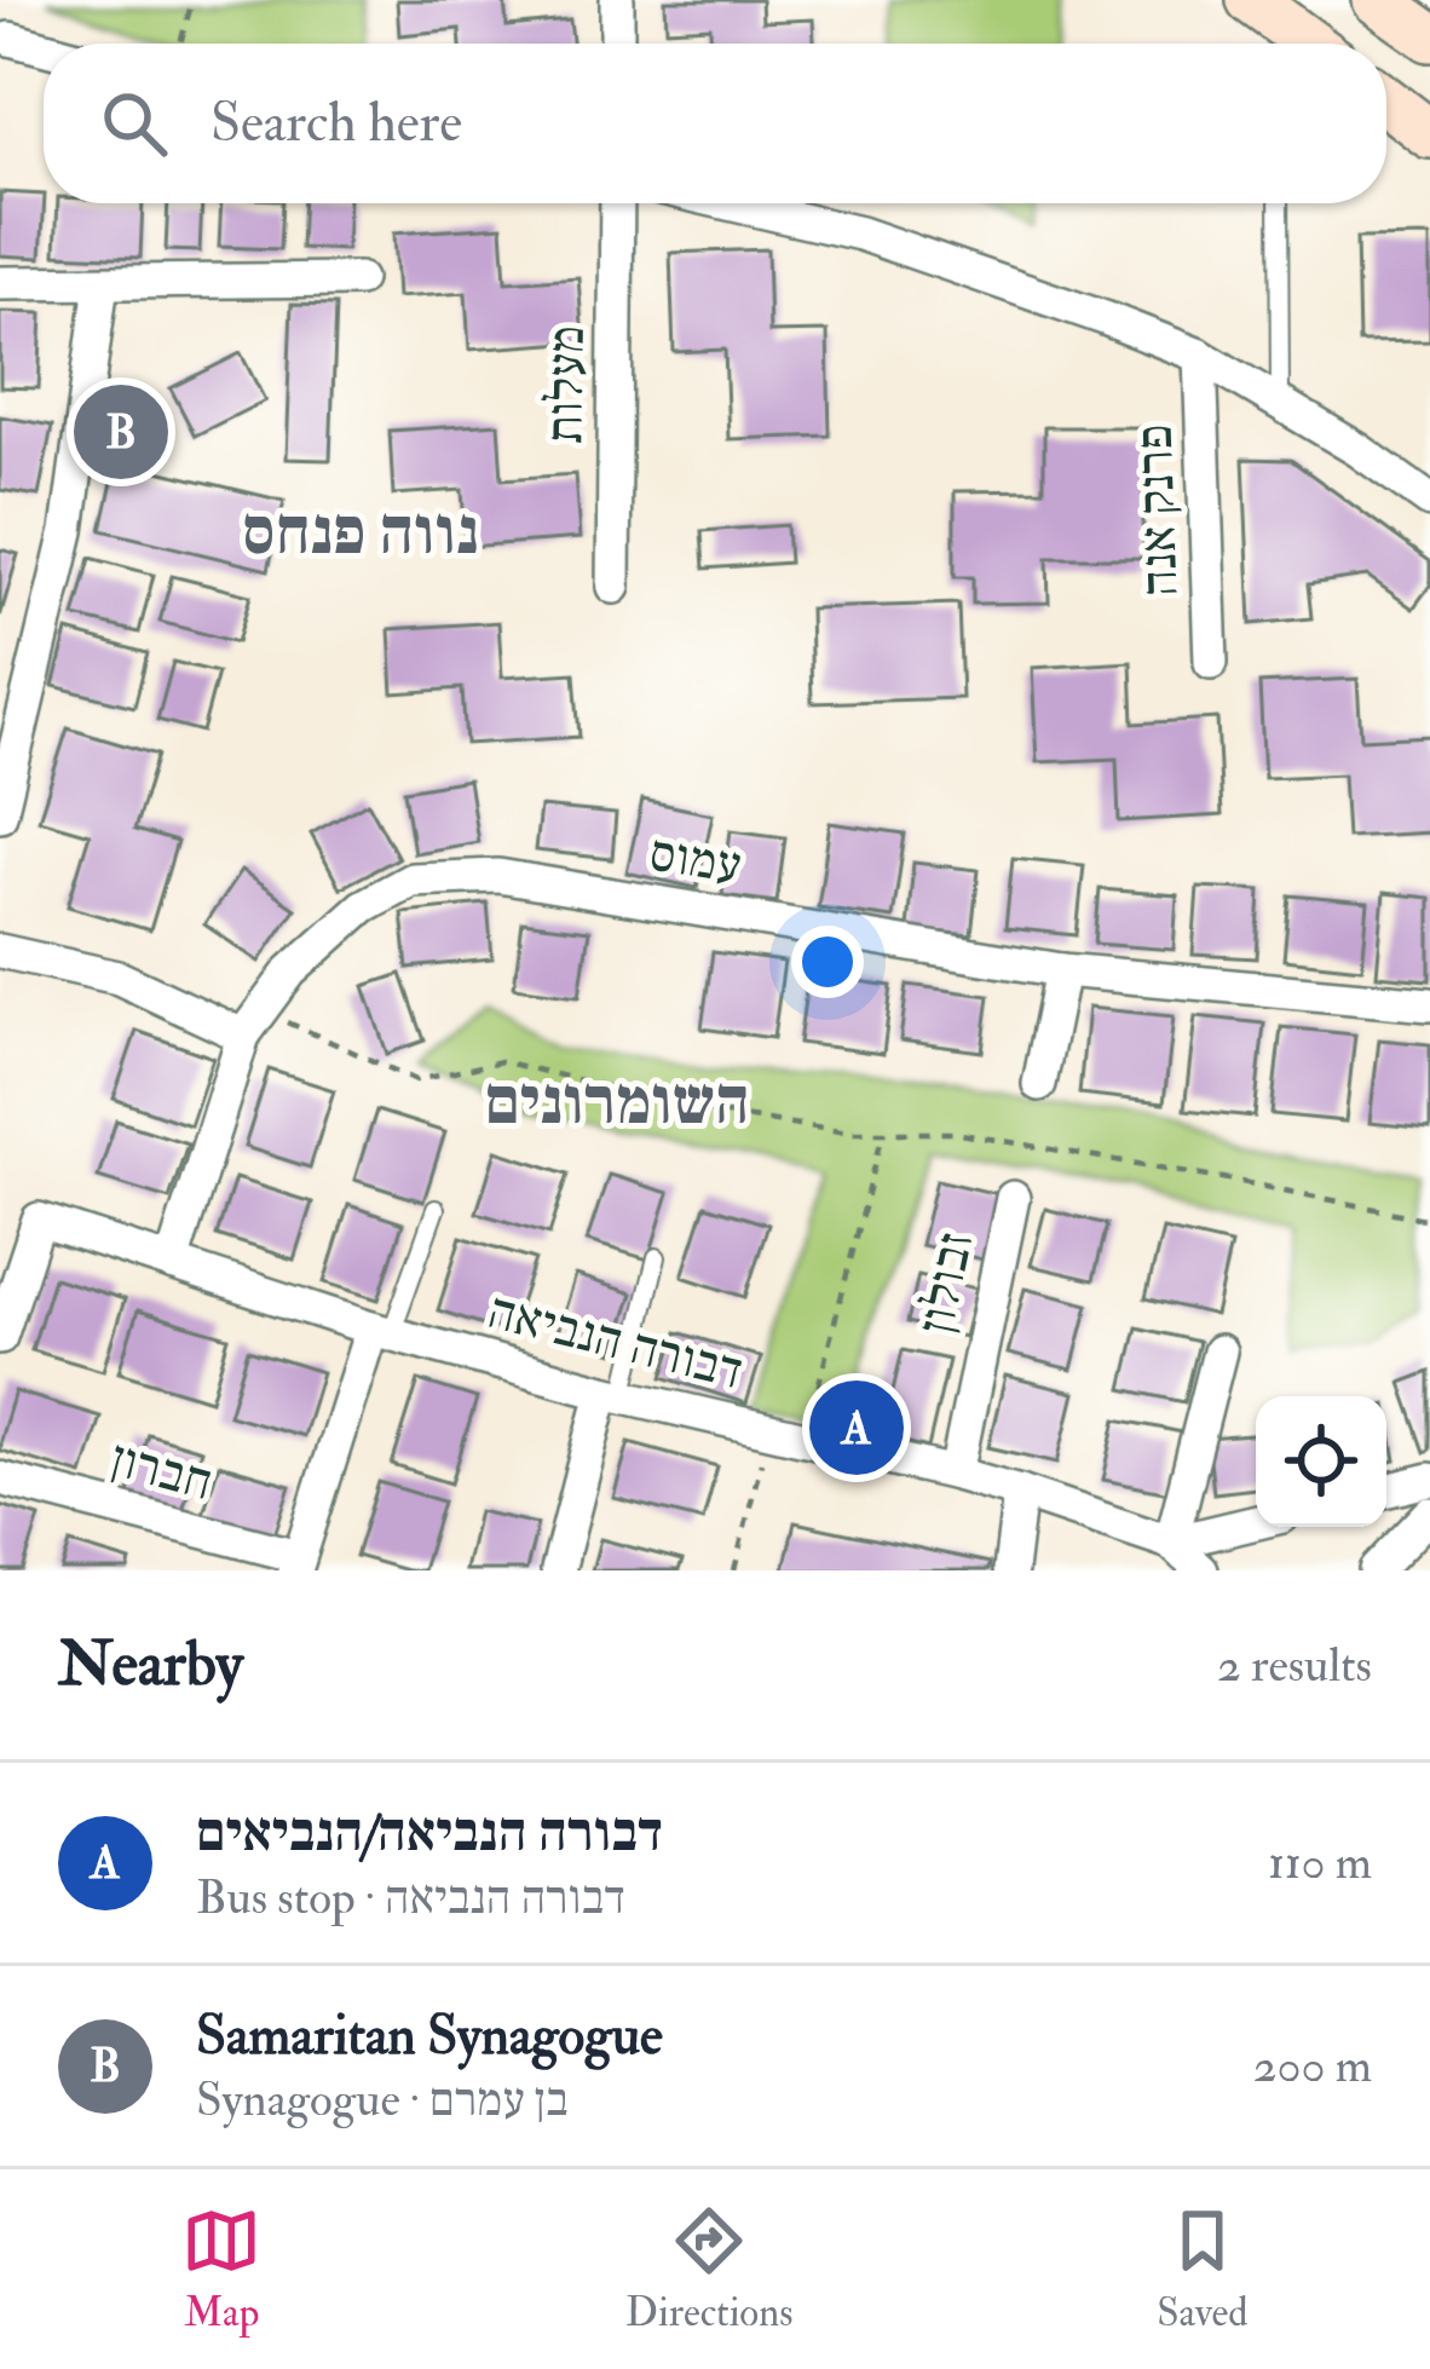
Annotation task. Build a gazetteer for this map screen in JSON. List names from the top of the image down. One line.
{"streets":{"street":["מעלות","פרנק אנה","עמוס","זבולון","דבורה הנביאה","חברון"]},"crossings":[["עמוס","דבורה הנביאה"],["זבולון","דבורה הנביאה"]],"districts":["נווה פנחס","השומרונים"],"page":{"search":"Search here","pins":["B","A"],"heading":["Nearby","2 results"],"list":[{"mark":"A","name":"דבורה הנביאה/הנביאים","note":"Bus stop · דבורה הנביאה","value":"110 m"},{"mark":"B","name":"Samaritan Synagogue","note":"Synagogue · בן עמרם","value":"200 m"}],"nav":["Map","Directions","Saved"]}}
